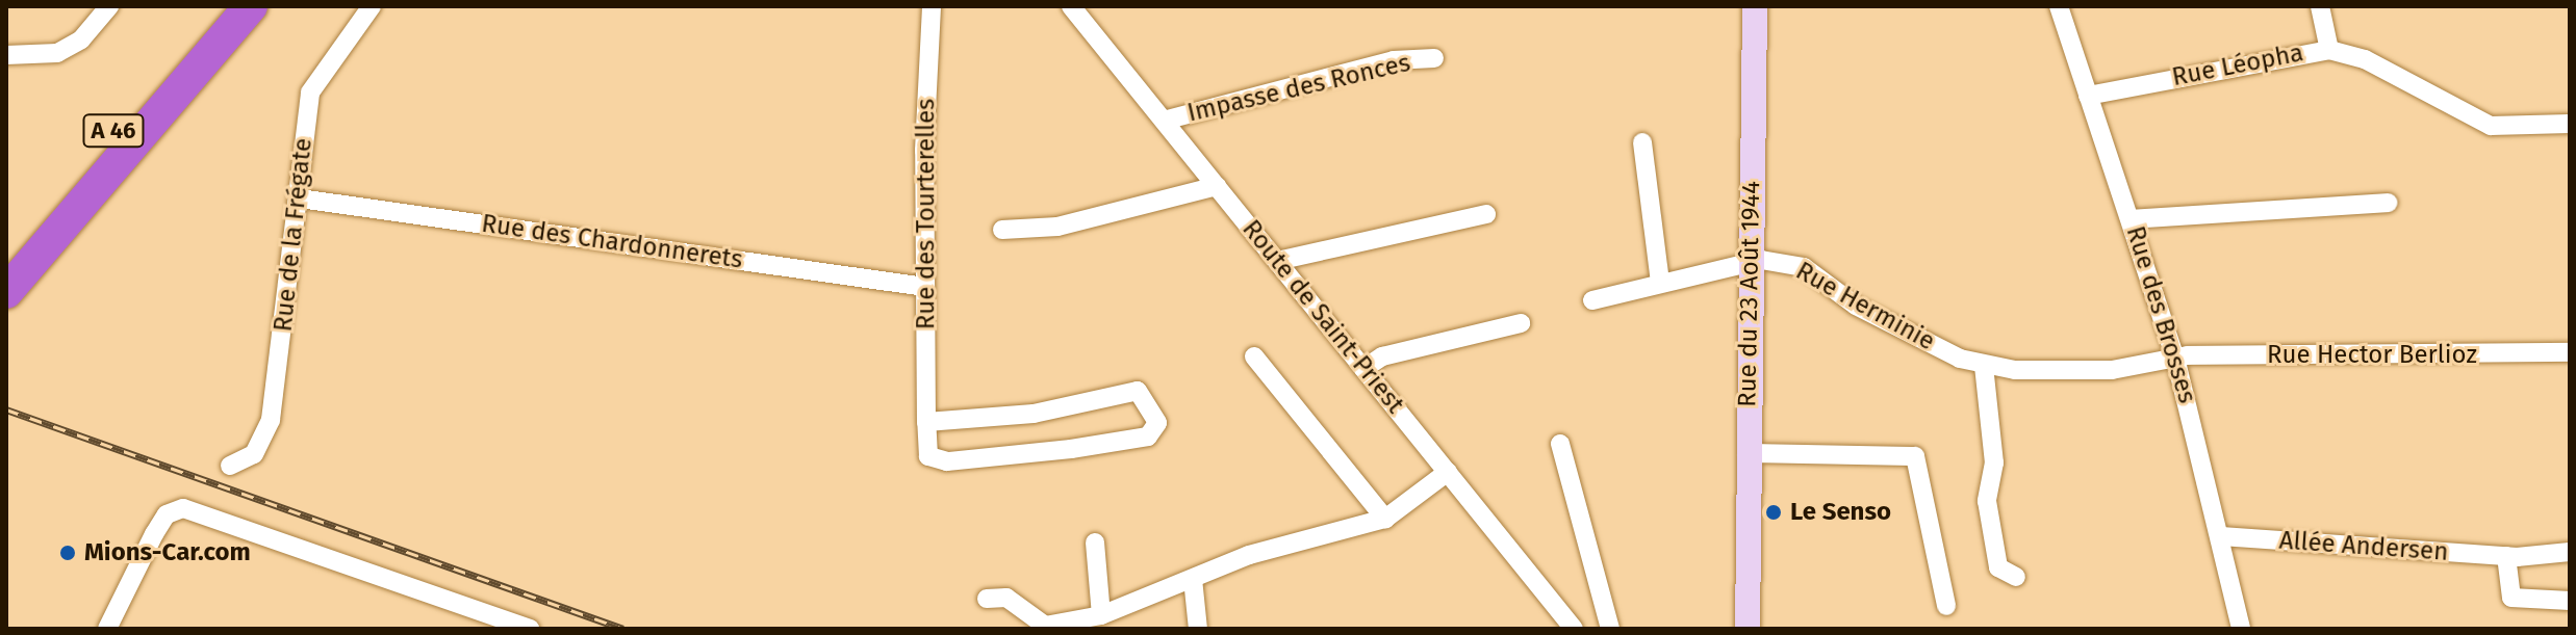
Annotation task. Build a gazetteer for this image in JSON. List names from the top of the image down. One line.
{"streets":{"highway":["A 46"],"main road":["Rue du 23 Août 1944"],"street":["Rue Léopha","Impasse des Ronces","Rue des Tourterelles","Rue de la Frégate","Rue des Chardonnerets","Rue Herminie","Rue des Brosses","Route de Saint-Priest","Rue Hector Berlioz","Allée Andersen"]},"crossings":[["Rue Léopha","Rue des Brosses"],["Impasse des Ronces","Route de Saint-Priest"],["Rue des Tourterelles","Rue des Chardonnerets"],["Rue de la Frégate","Rue des Chardonnerets"],["Rue du 23 Août 1944","Rue Herminie"],["Rue Herminie","Rue des Brosses"],["Rue Herminie","Rue Hector Berlioz"],["Rue des Brosses","Rue Hector Berlioz"],["Rue des Brosses","Allée Andersen"]],"places":["Le Senso","Mions-Car.com"]}
